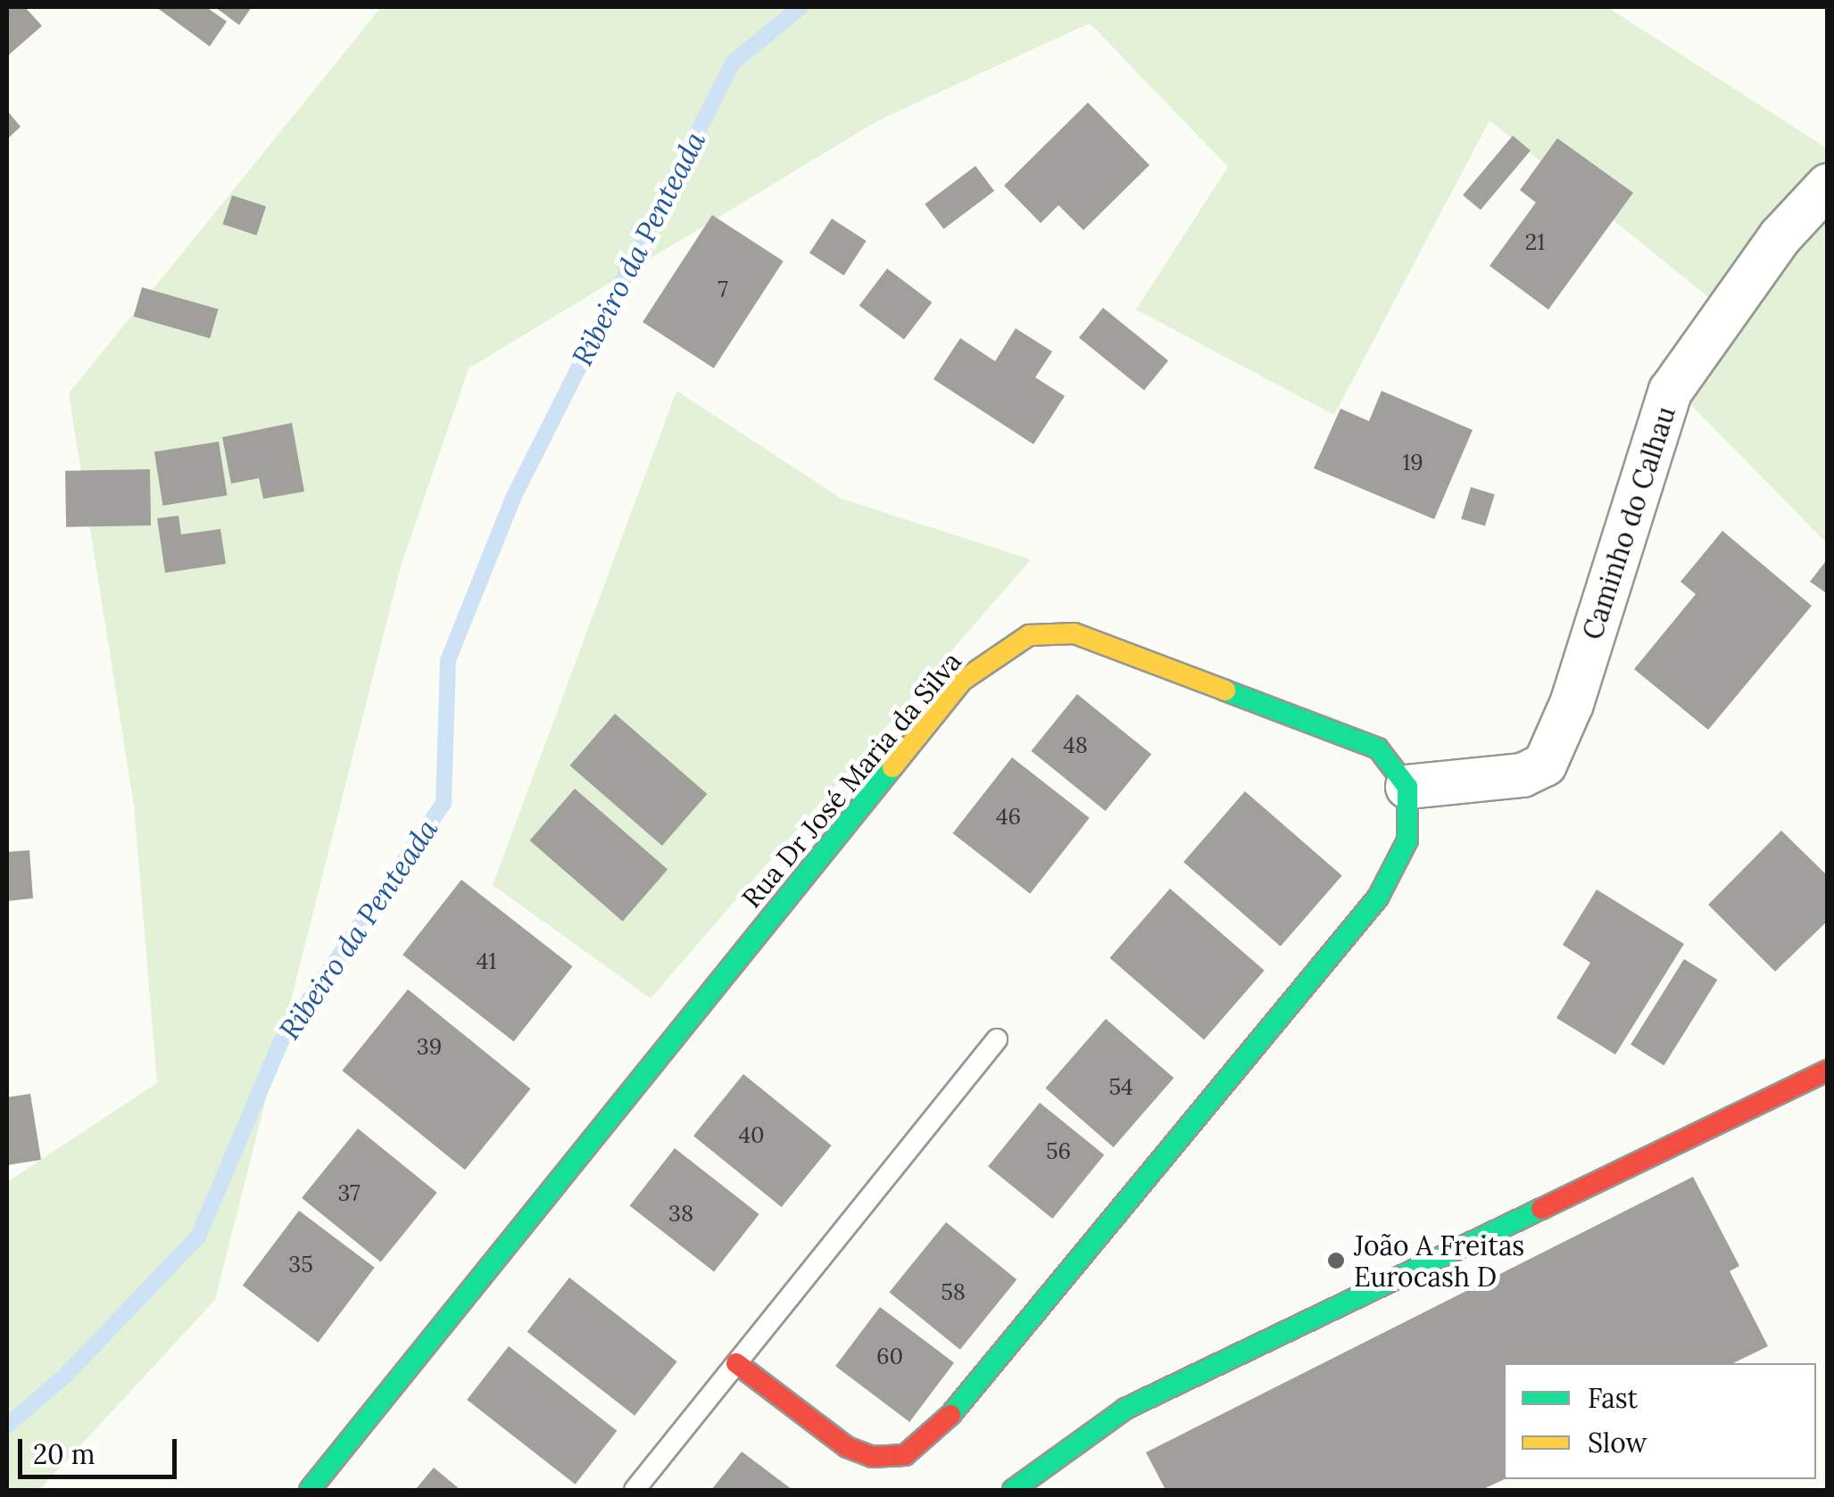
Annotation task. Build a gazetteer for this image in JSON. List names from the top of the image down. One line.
{"streets":{"street":["Caminho do Calhau","Rua Dr José Maria da Silva"]},"crossings":[["Caminho do Calhau","Rua Dr José Maria da Silva"]],"water":["Ribeiro da Penteada"],"places":["João A Freitas Eurocash D"],"house_numbers":["21","7","19","48","46","41","39","54","40","56","37","38","35","58","60"],"legend":["Fast","Slow"],"scale_bar":"20 m"}
